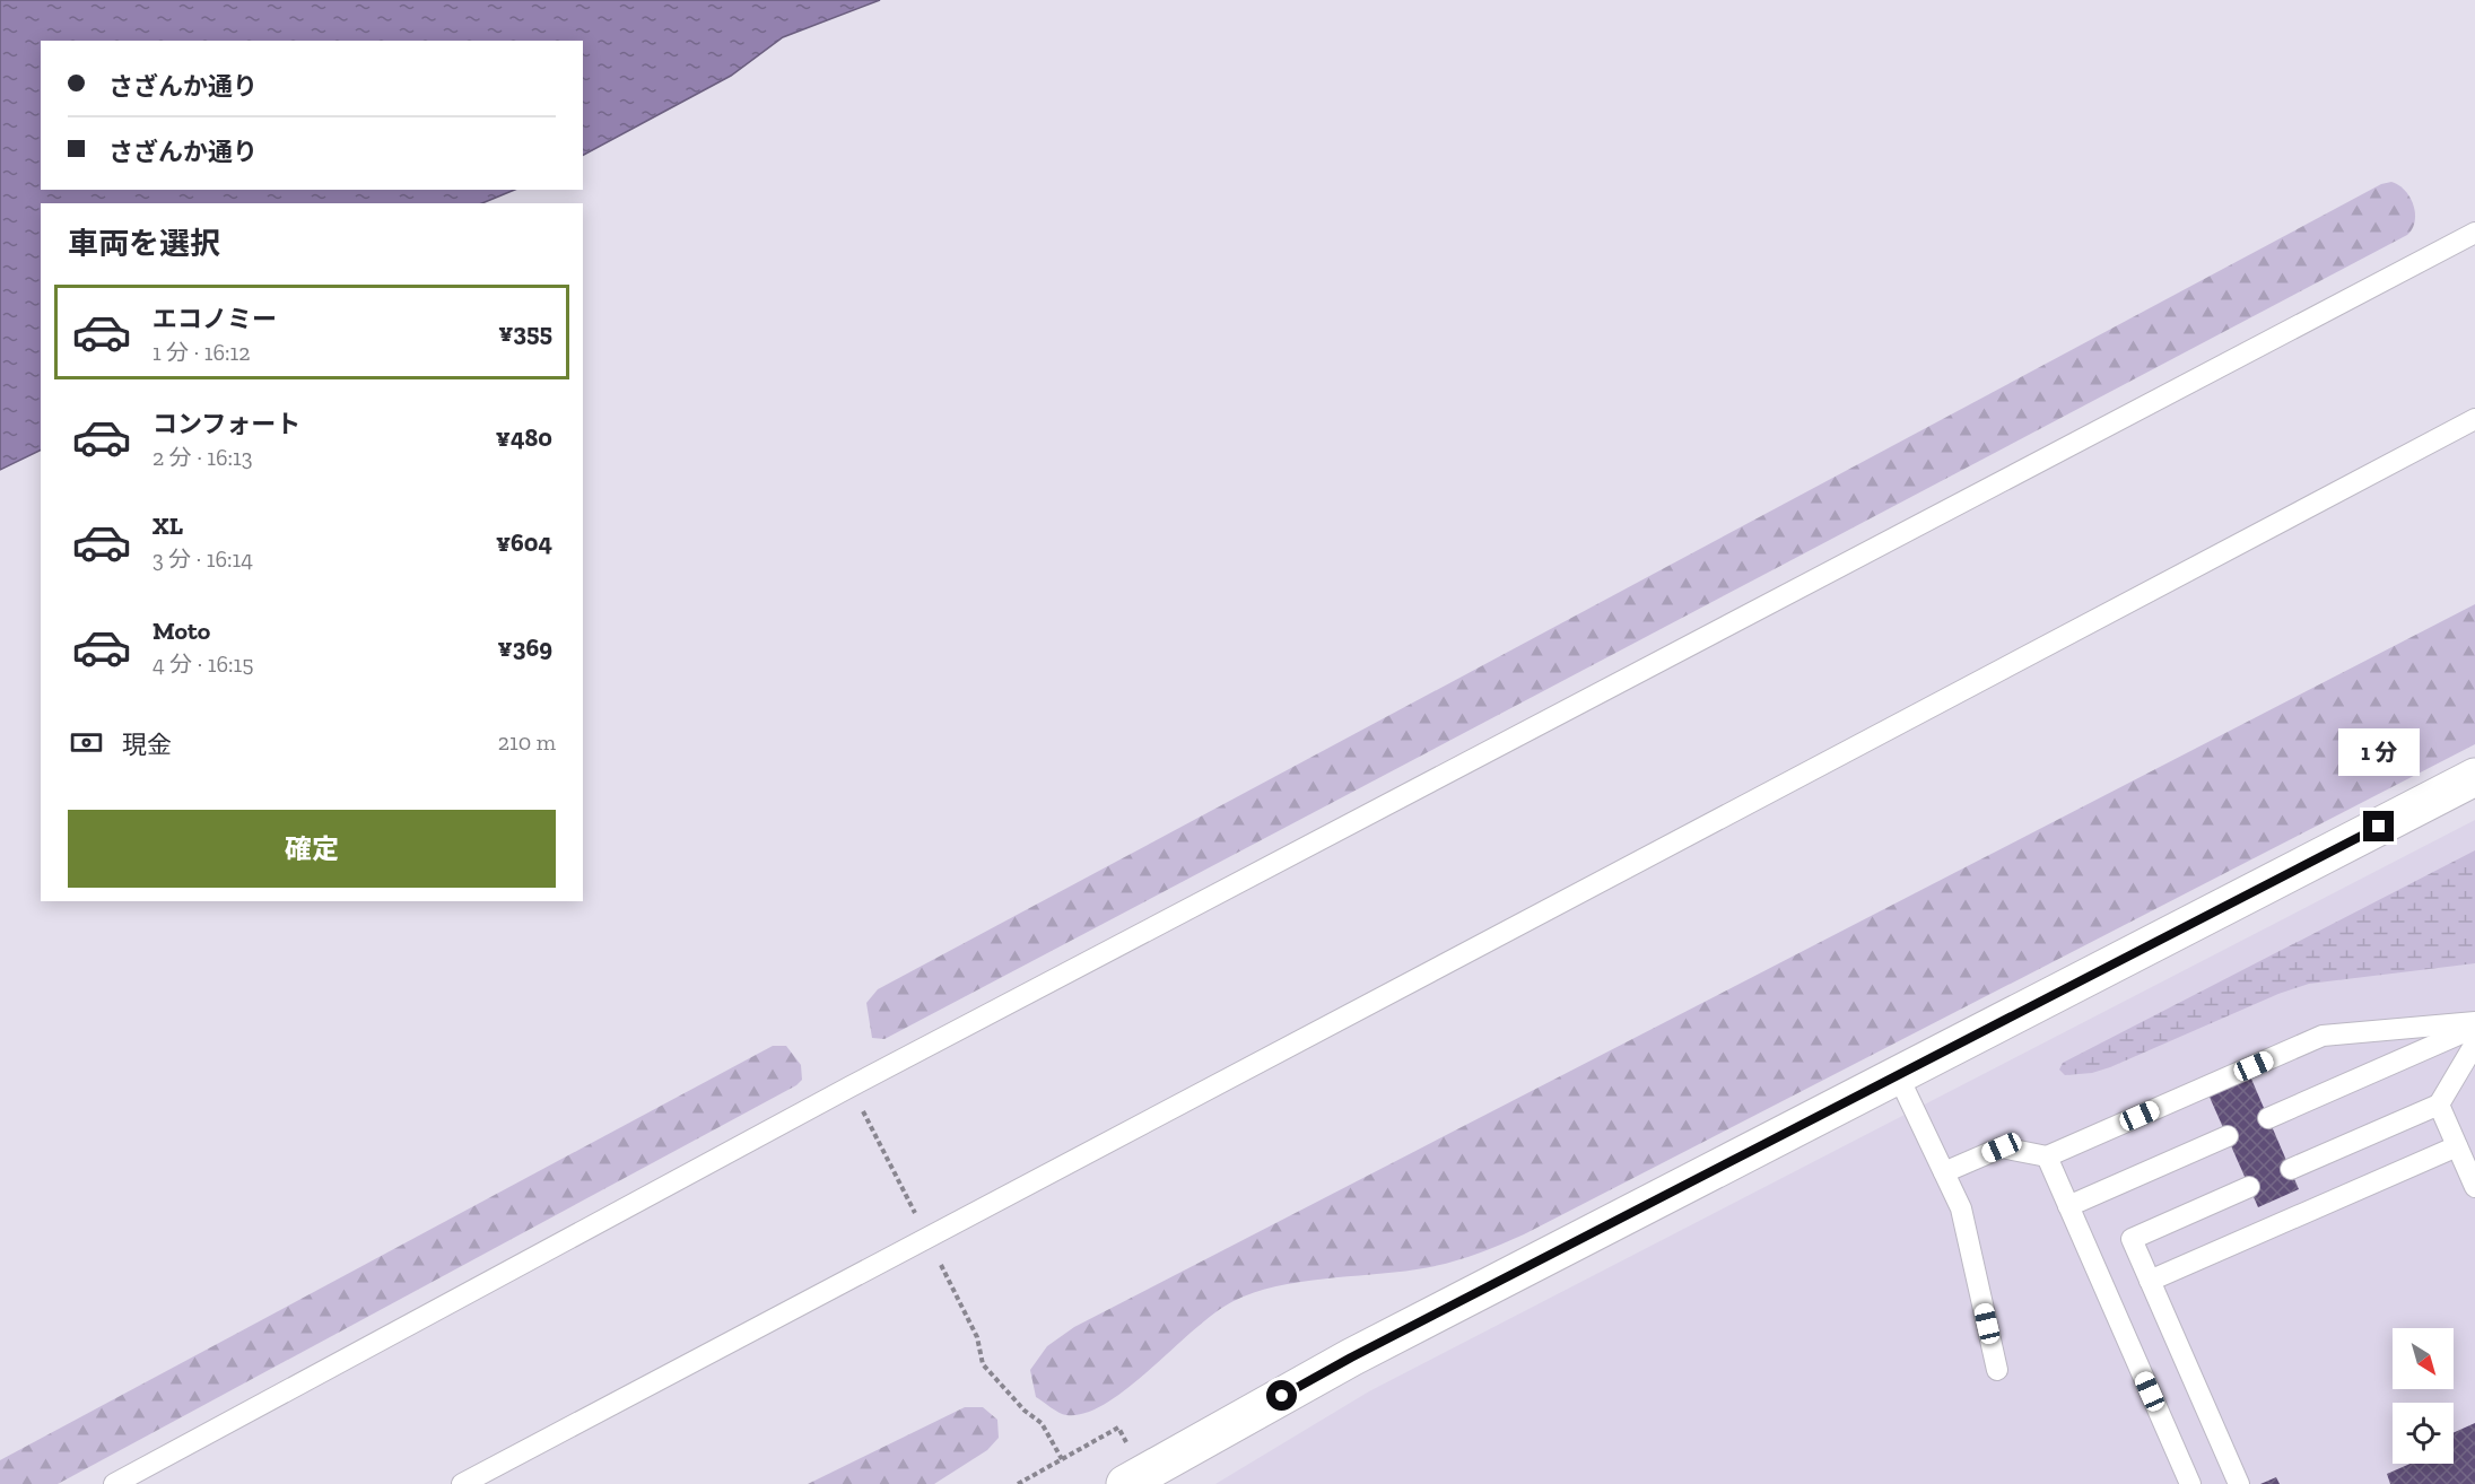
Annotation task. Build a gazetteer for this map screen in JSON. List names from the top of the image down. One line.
{"north":"bottom right","page":{"banner":["さざんか通り","さざんか通り"],"heading":"車両を選択","list":[{"name":"エコノミー","note":"1 分 · 16:12","value":"¥355"},{"name":"コンフォート","note":"2 分 · 16:13","value":"¥480"},{"name":"XL","note":"3 分 · 16:14","value":"¥604"},{"name":"Moto","note":"4 分 · 16:15","value":"¥369"}],"pay":["現金","210 m"],"bubble":"1 分","buttons":"確定"}}
